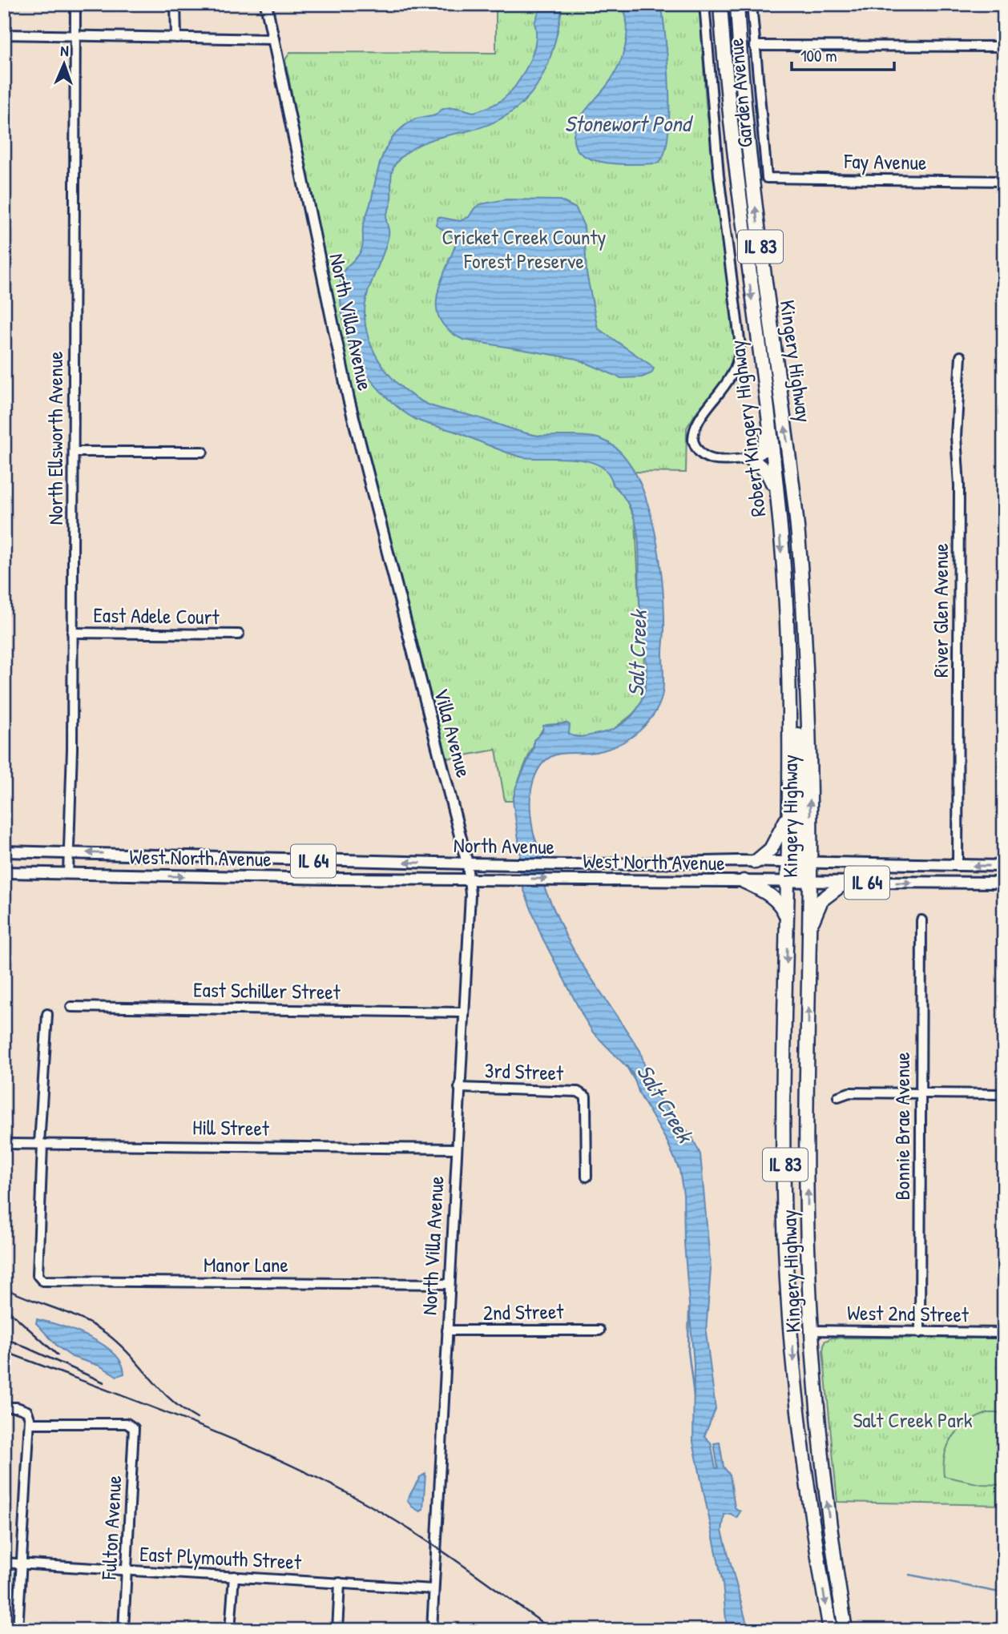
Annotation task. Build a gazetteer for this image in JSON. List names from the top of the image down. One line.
{"streets":{"highway":["IL 83","Kingery Highway","Robert Kingery Highway"],"main road":["North Villa Avenue","Villa Avenue","North Avenue","West North Avenue","IL 64"],"street":["Garden Avenue","Fay Avenue","North Ellsworth Avenue","River Glen Avenue","East Adele Court","East Schiller Street","3rd Street","Bonnie Brae Avenue","Hill Street","Manor Lane","2nd Street","West 2nd Street","Fulton Avenue","East Plymouth Street"]},"crossings":[["Garden Avenue","Fay Avenue"],["North Villa Avenue","Villa Avenue"],["North Villa Avenue","North Avenue"],["North Villa Avenue","West North Avenue"],["North Villa Avenue","East Schiller Street"],["North Villa Avenue","3rd Street"],["North Villa Avenue","Hill Street"],["North Villa Avenue","Manor Lane"],["North Villa Avenue","2nd Street"],["North Villa Avenue","East Plymouth Street"],["Kingery Highway","Robert Kingery Highway"],["Kingery Highway","North Avenue"],["Kingery Highway","West North Avenue"],["Kingery Highway","West 2nd Street"],["North Ellsworth Avenue","East Adele Court"],["North Ellsworth Avenue","North Avenue"],["North Ellsworth Avenue","West North Avenue"],["North Ellsworth Avenue","IL 64"],["River Glen Avenue","North Avenue"],["Villa Avenue","North Avenue"],["West North Avenue","IL 64"],["Bonnie Brae Avenue","West 2nd Street"],["Hill Street","Manor Lane"],["Fulton Avenue","East Plymouth Street"]],"one_way":["Robert Kingery Highway","North Avenue","West North Avenue"],"water":["Stonewort Pond","Salt Creek"],"parks":["Cricket Creek County Forest Preserve","Salt Creek Park"],"scale_bar":"100 m","north":"top"}
